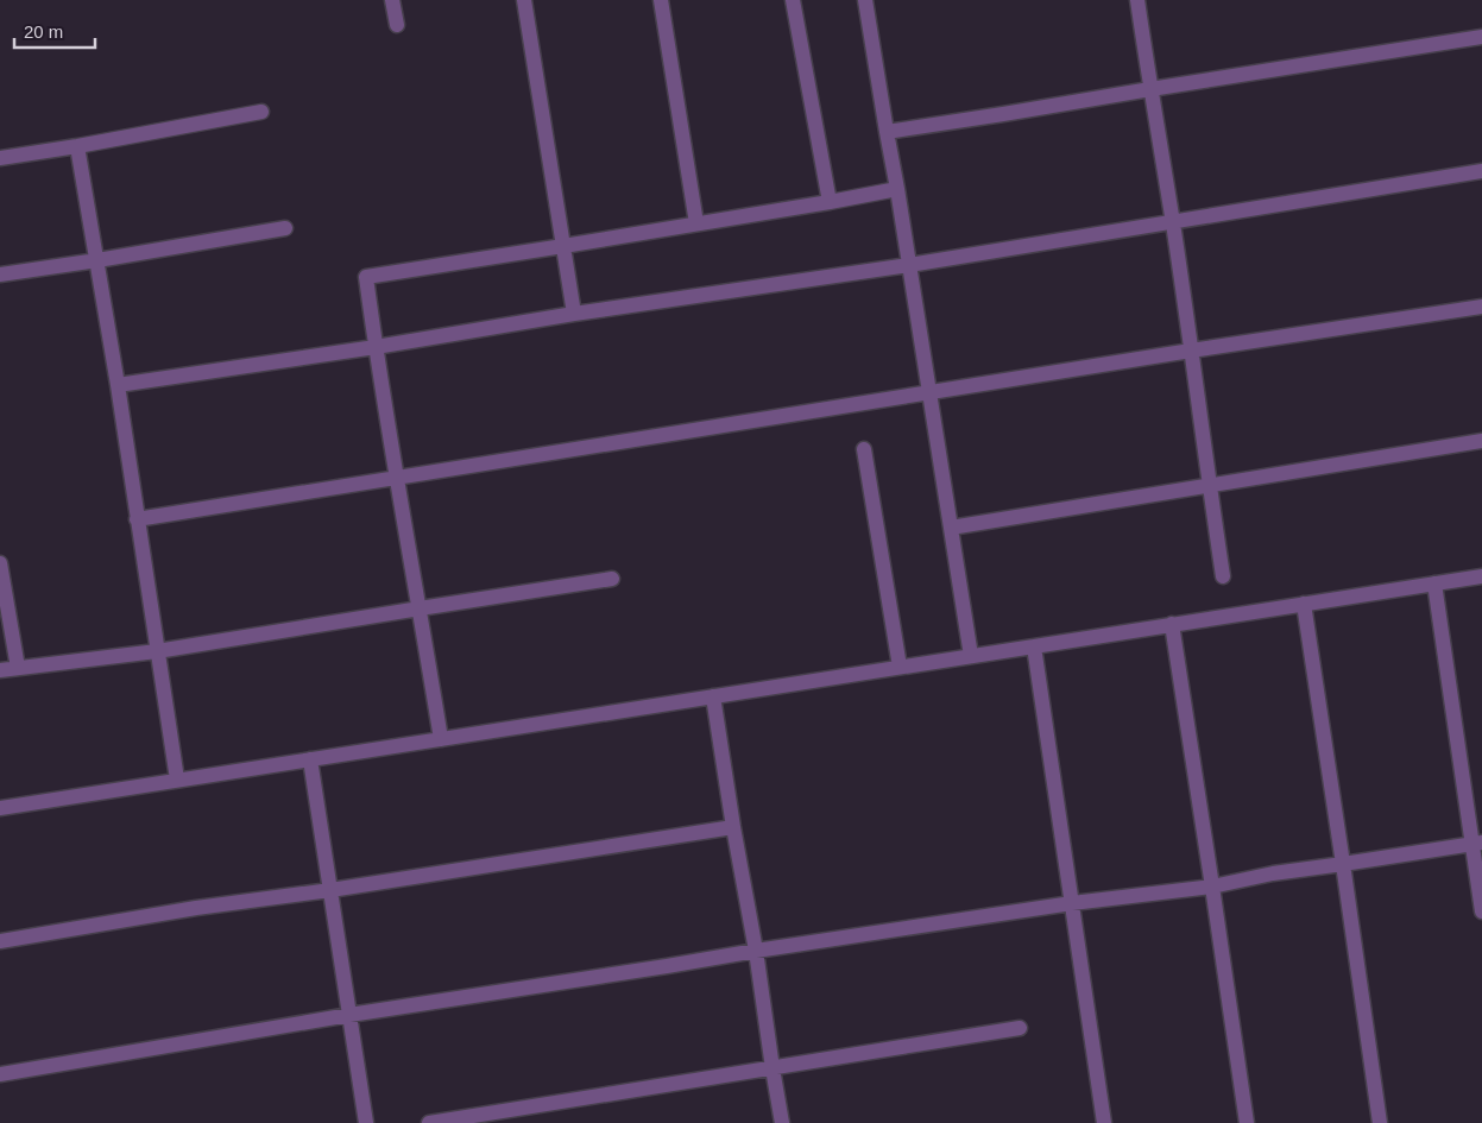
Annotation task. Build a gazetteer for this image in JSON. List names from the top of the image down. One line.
{"scale_bar":"20 m"}
